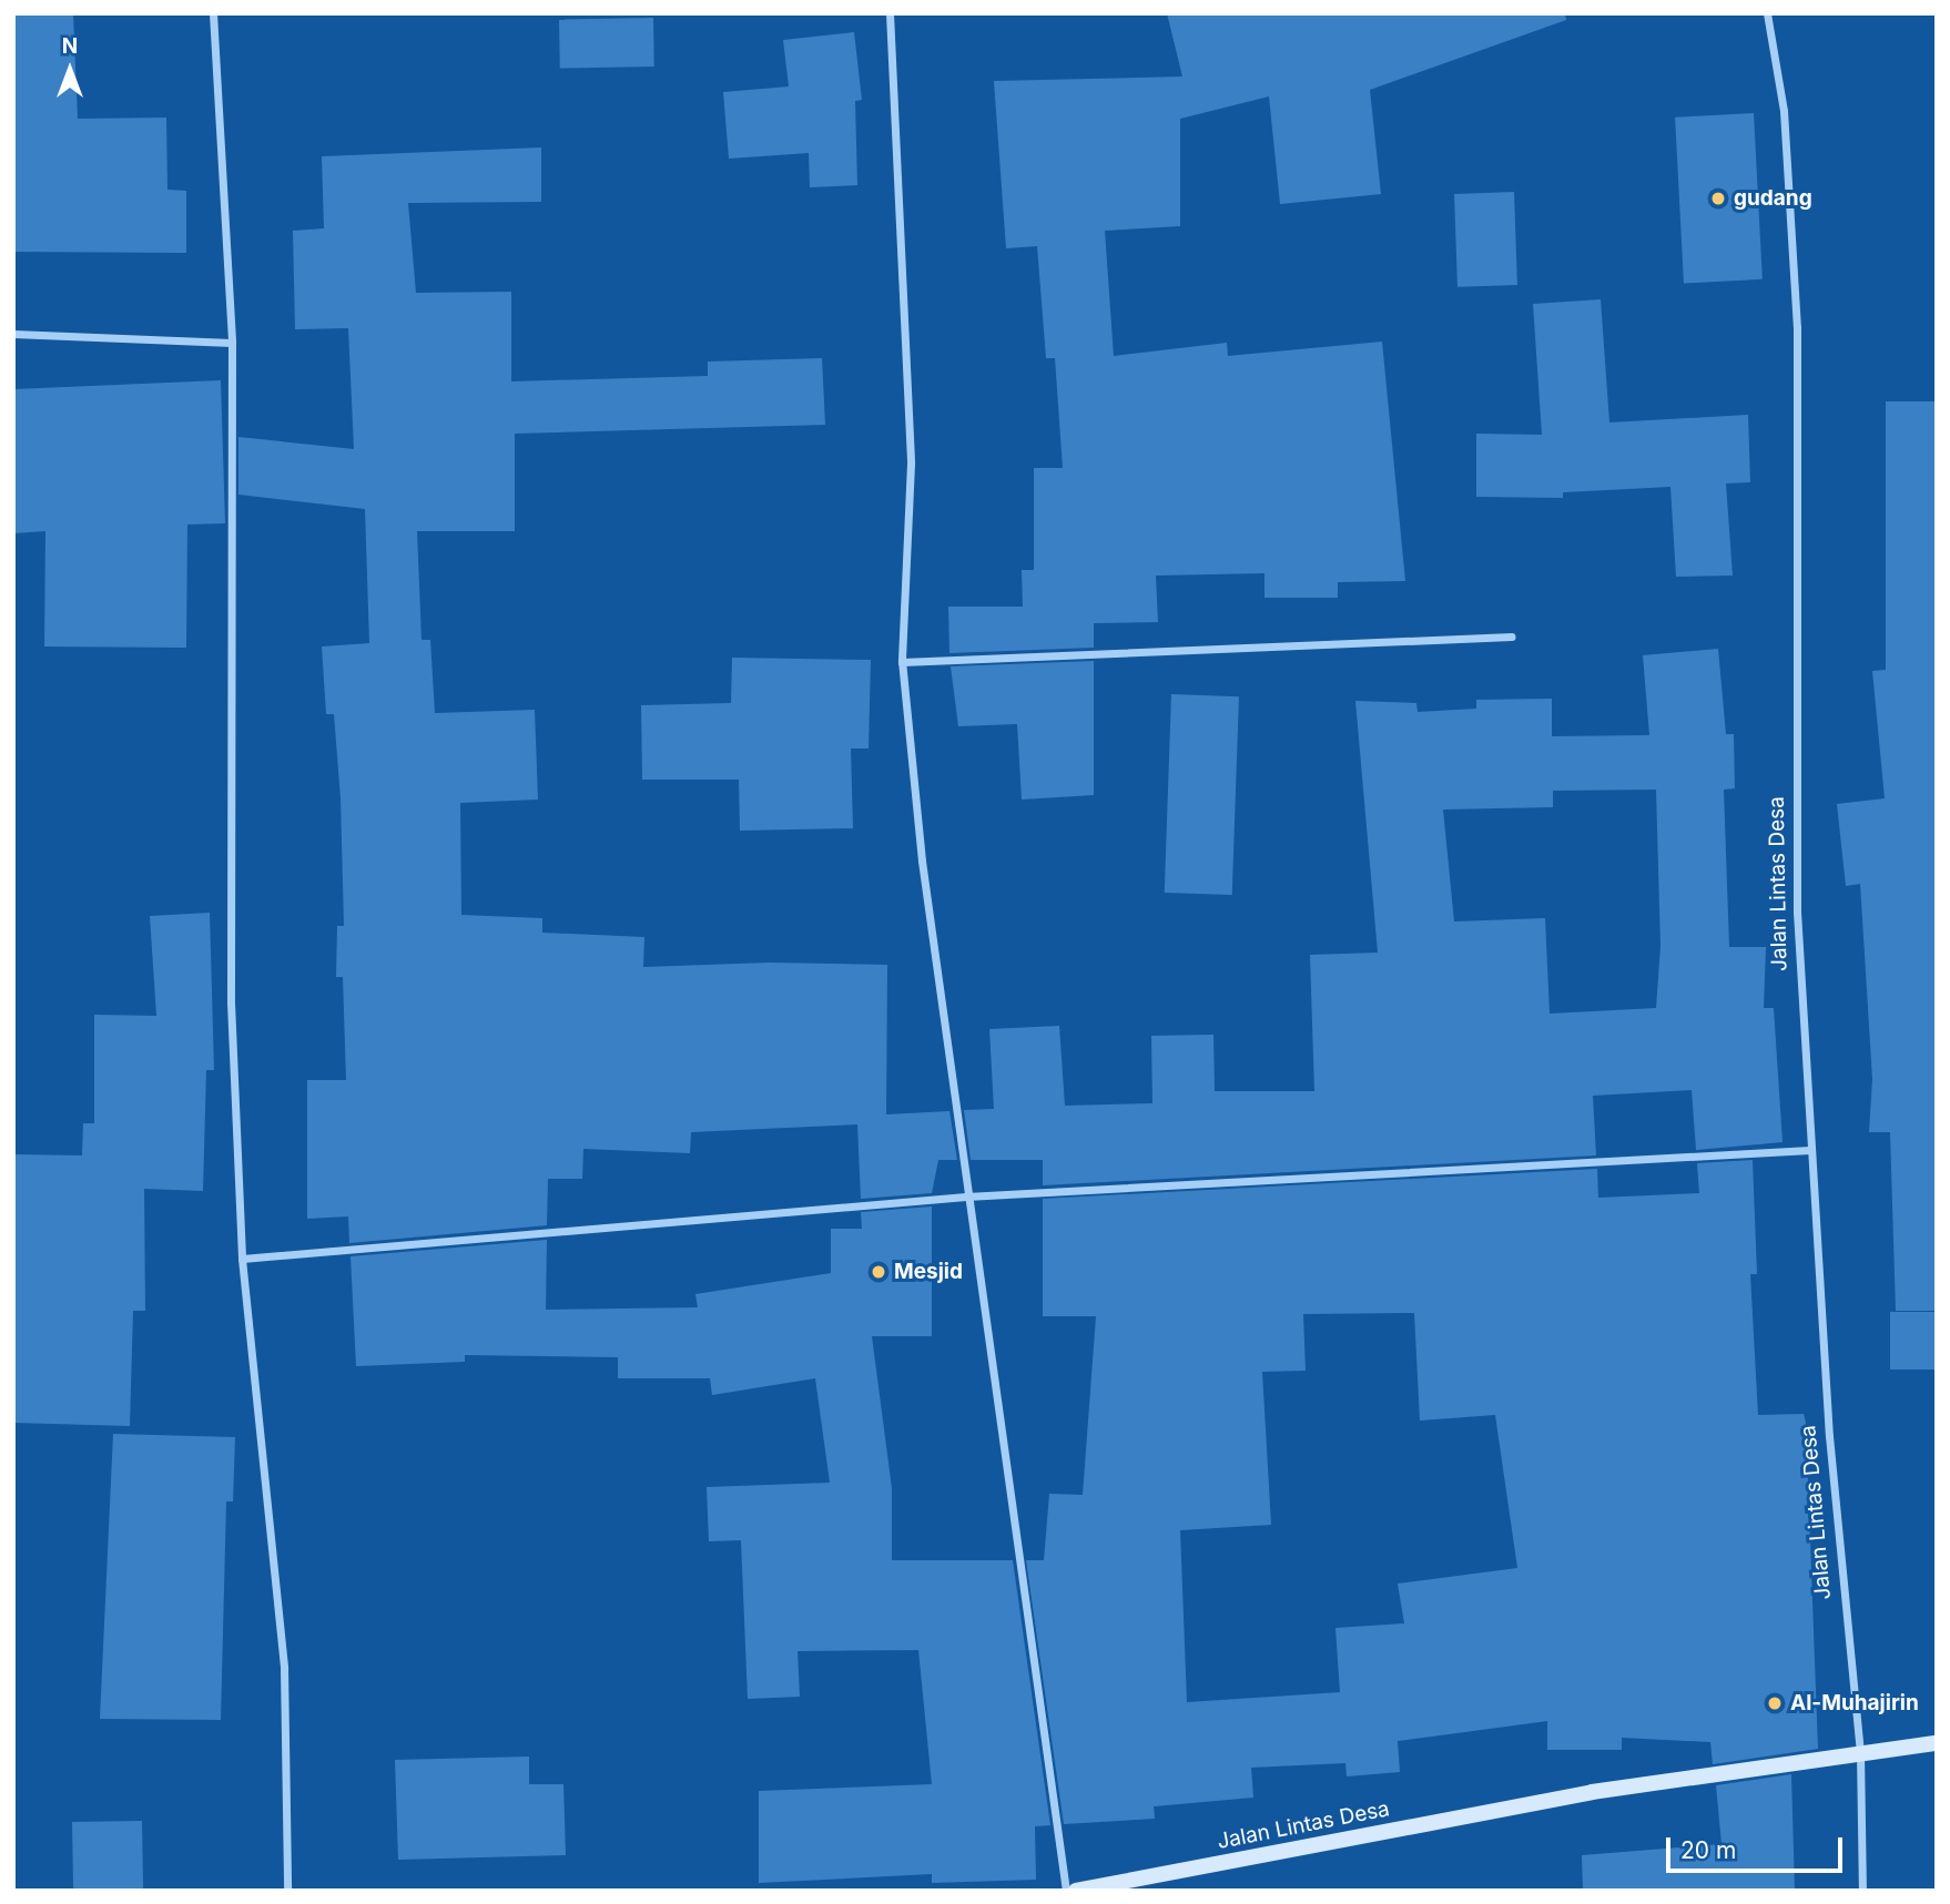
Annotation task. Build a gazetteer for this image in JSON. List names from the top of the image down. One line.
{"streets":{"main road":["Jalan Lintas Desa"]},"places":["gudang","Mesjid","Al-Muhajirin"],"scale_bar":"20 m","north":"top"}
